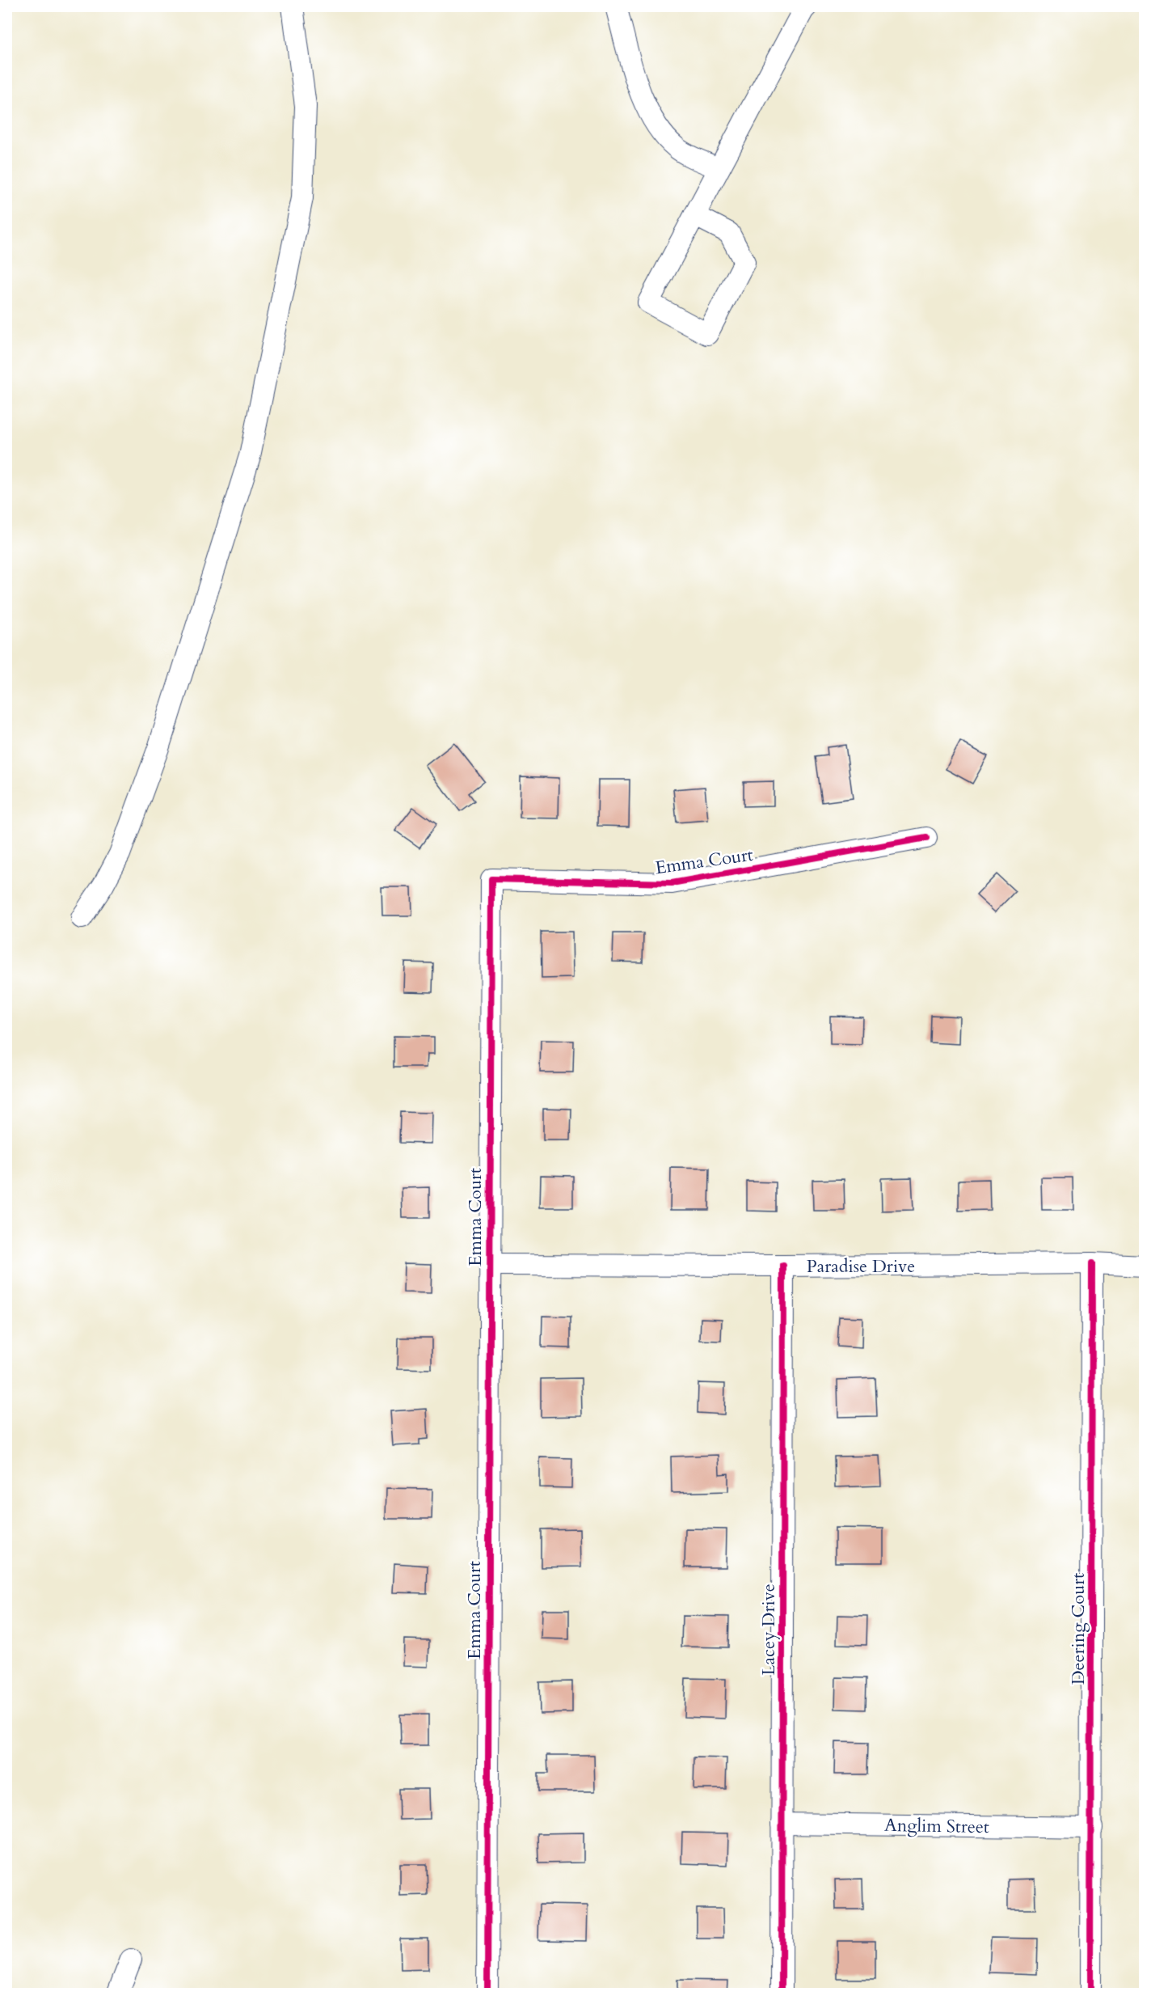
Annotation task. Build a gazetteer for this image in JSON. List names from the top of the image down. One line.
{"streets":{"street":["Emma Court","Paradise Drive","Deering Court","Lacey Drive","Anglim Street"]},"crossings":[["Emma Court","Paradise Drive"],["Paradise Drive","Deering Court"],["Paradise Drive","Lacey Drive"],["Deering Court","Anglim Street"],["Lacey Drive","Anglim Street"]]}
